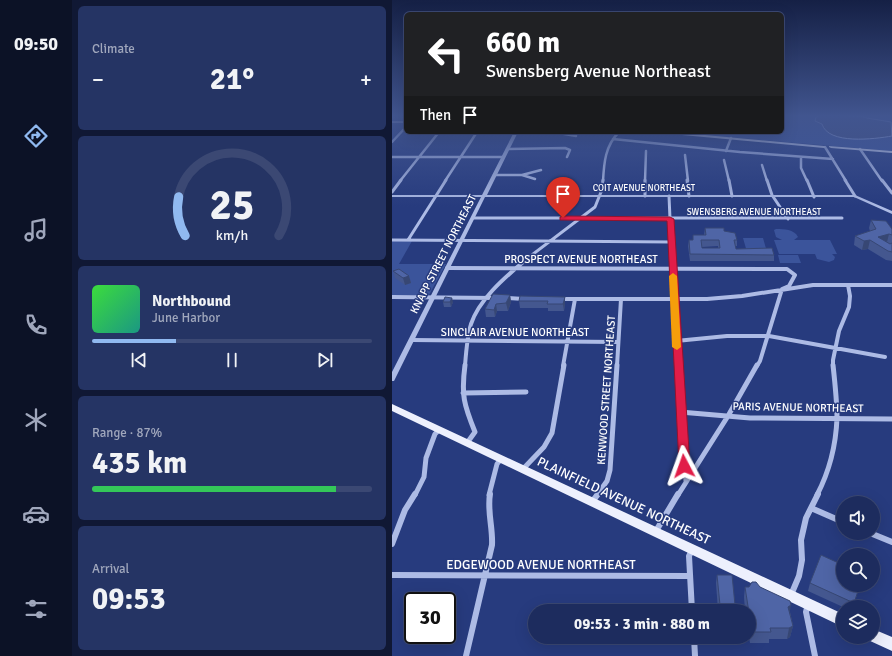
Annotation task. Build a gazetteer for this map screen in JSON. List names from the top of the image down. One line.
{"streets":{"main road":["PLAINFIELD AVENUE NORTHEAST"],"street":["COIT AVENUE NORTHEAST","SWENSBERG AVENUE NORTHEAST","KNAPP STREET NORTHEAST","PROSPECT AVENUE NORTHEAST","SINCLAIR AVENUE NORTHEAST","KENWOOD STREET NORTHEAST","PARIS AVENUE NORTHEAST","EDGEWOOD AVENUE NORTHEAST"]},"crossings":[["COIT AVENUE NORTHEAST","KNAPP STREET NORTHEAST"],["SWENSBERG AVENUE NORTHEAST","KNAPP STREET NORTHEAST"],["KNAPP STREET NORTHEAST","PROSPECT AVENUE NORTHEAST"],["KNAPP STREET NORTHEAST","SINCLAIR AVENUE NORTHEAST"],["SINCLAIR AVENUE NORTHEAST","KENWOOD STREET NORTHEAST"],["KENWOOD STREET NORTHEAST","PLAINFIELD AVENUE NORTHEAST"]],"page":{"tabs":"09:50","tile":["Climate",["Range · 87%","435 km"],["Arrival","09:53"]],"turn":["660 m","Swensberg Avenue Northeast"],"heat":["−","21°","+"],"then":"Then","song":["Northbound","June Harbor"],"limit":"30","trip":"09:53 · 3 min · 880 m","gauge":["25","km/h"]}}
